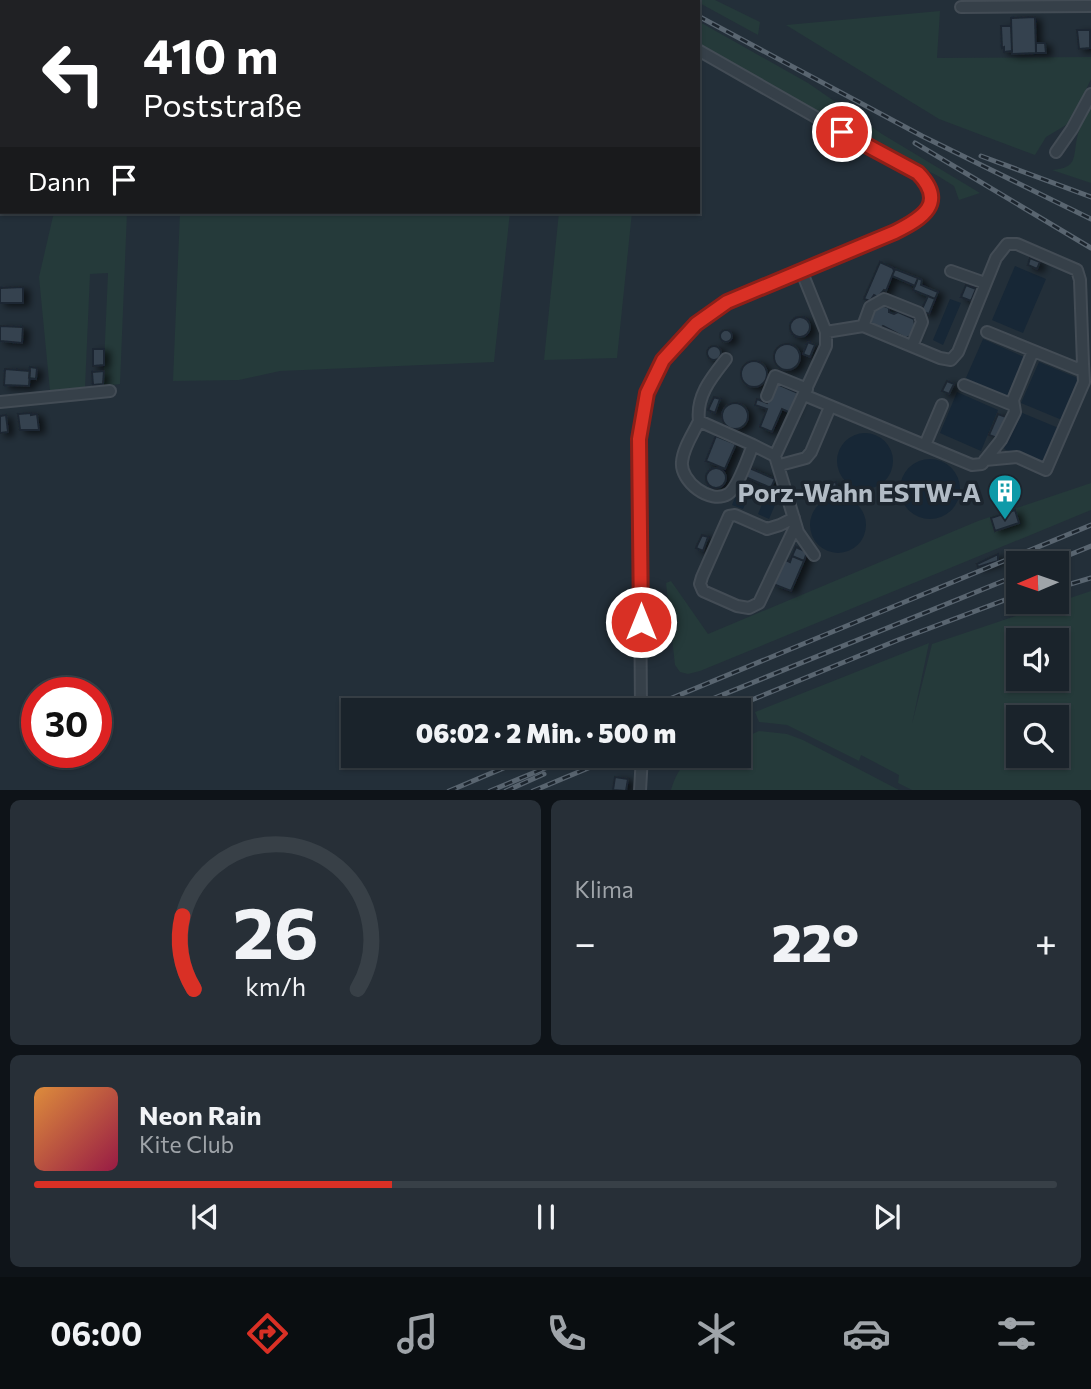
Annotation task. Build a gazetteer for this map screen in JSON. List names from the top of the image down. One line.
{"places":{"building":["Porz-Wahn ESTW-A"]},"north":"left","page":{"turn":["410 m","Poststraße"],"then":"Dann","limit":"30","trip":"06:02 · 2 Min. · 500 m","tile":"Klima","heat":["−","22°","+"],"song":["Neon Rain","Kite Club"],"tabs":"06:00","gauge":["26","km/h"]}}
